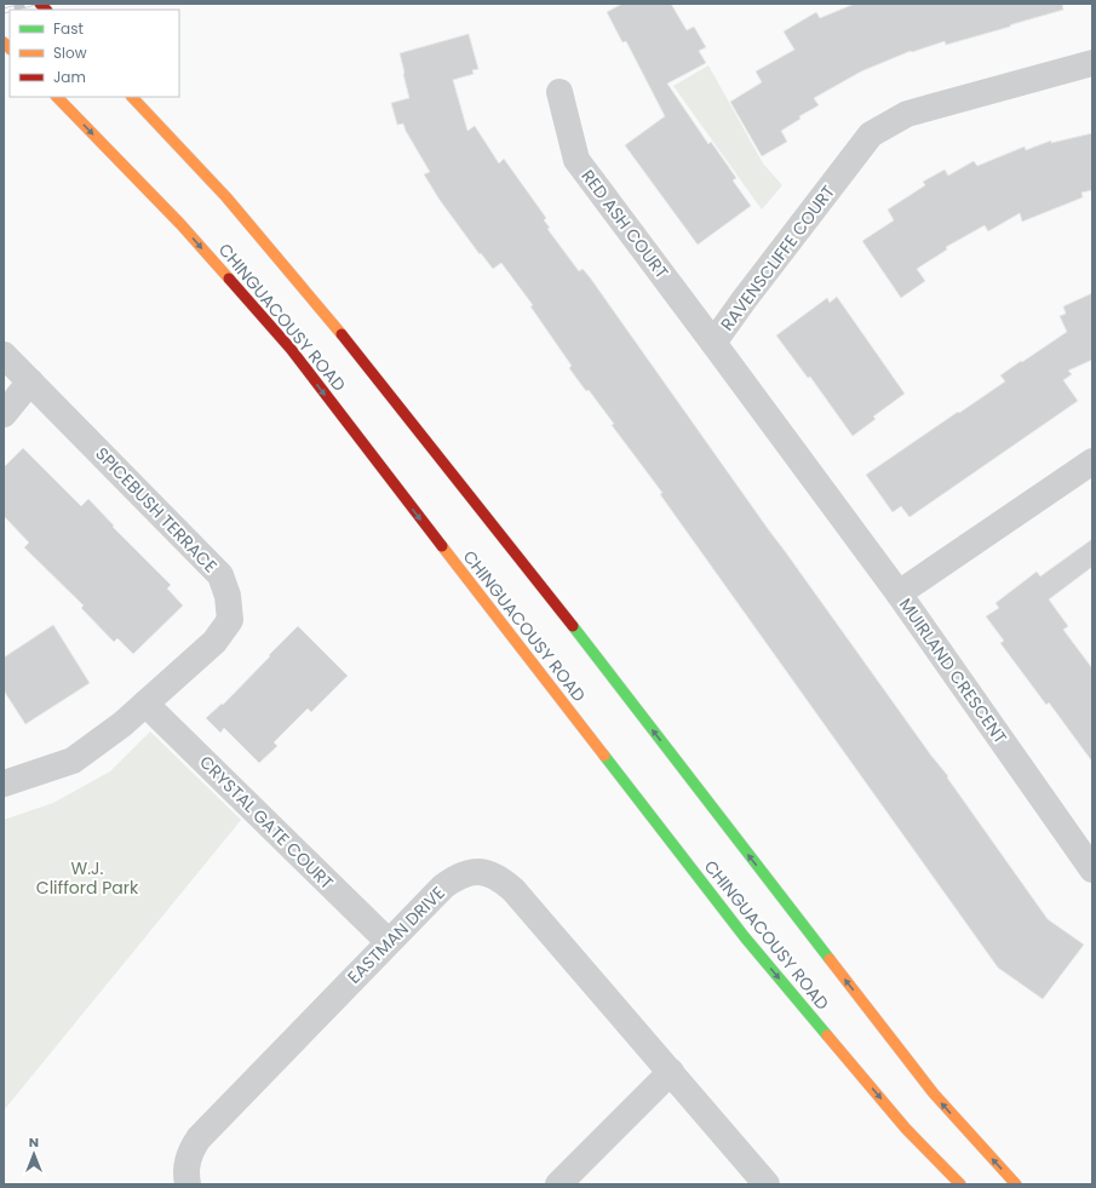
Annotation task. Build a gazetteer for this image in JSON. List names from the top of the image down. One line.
{"streets":{"main road":["CHINGUACOUSY ROAD"],"street":["RED ASH COURT","RAVENSCLIFFE COURT","SPICEBUSH TERRACE","MUIRLAND CRESCENT","CRYSTAL GATE COURT","EASTMAN DRIVE"]},"crossings":[["RED ASH COURT","RAVENSCLIFFE COURT"],["RAVENSCLIFFE COURT","MUIRLAND CRESCENT"],["SPICEBUSH TERRACE","CRYSTAL GATE COURT"],["CRYSTAL GATE COURT","EASTMAN DRIVE"]],"parks":["W.J. Clifford Park"],"legend":["Fast","Slow","Jam"],"north":"top"}
